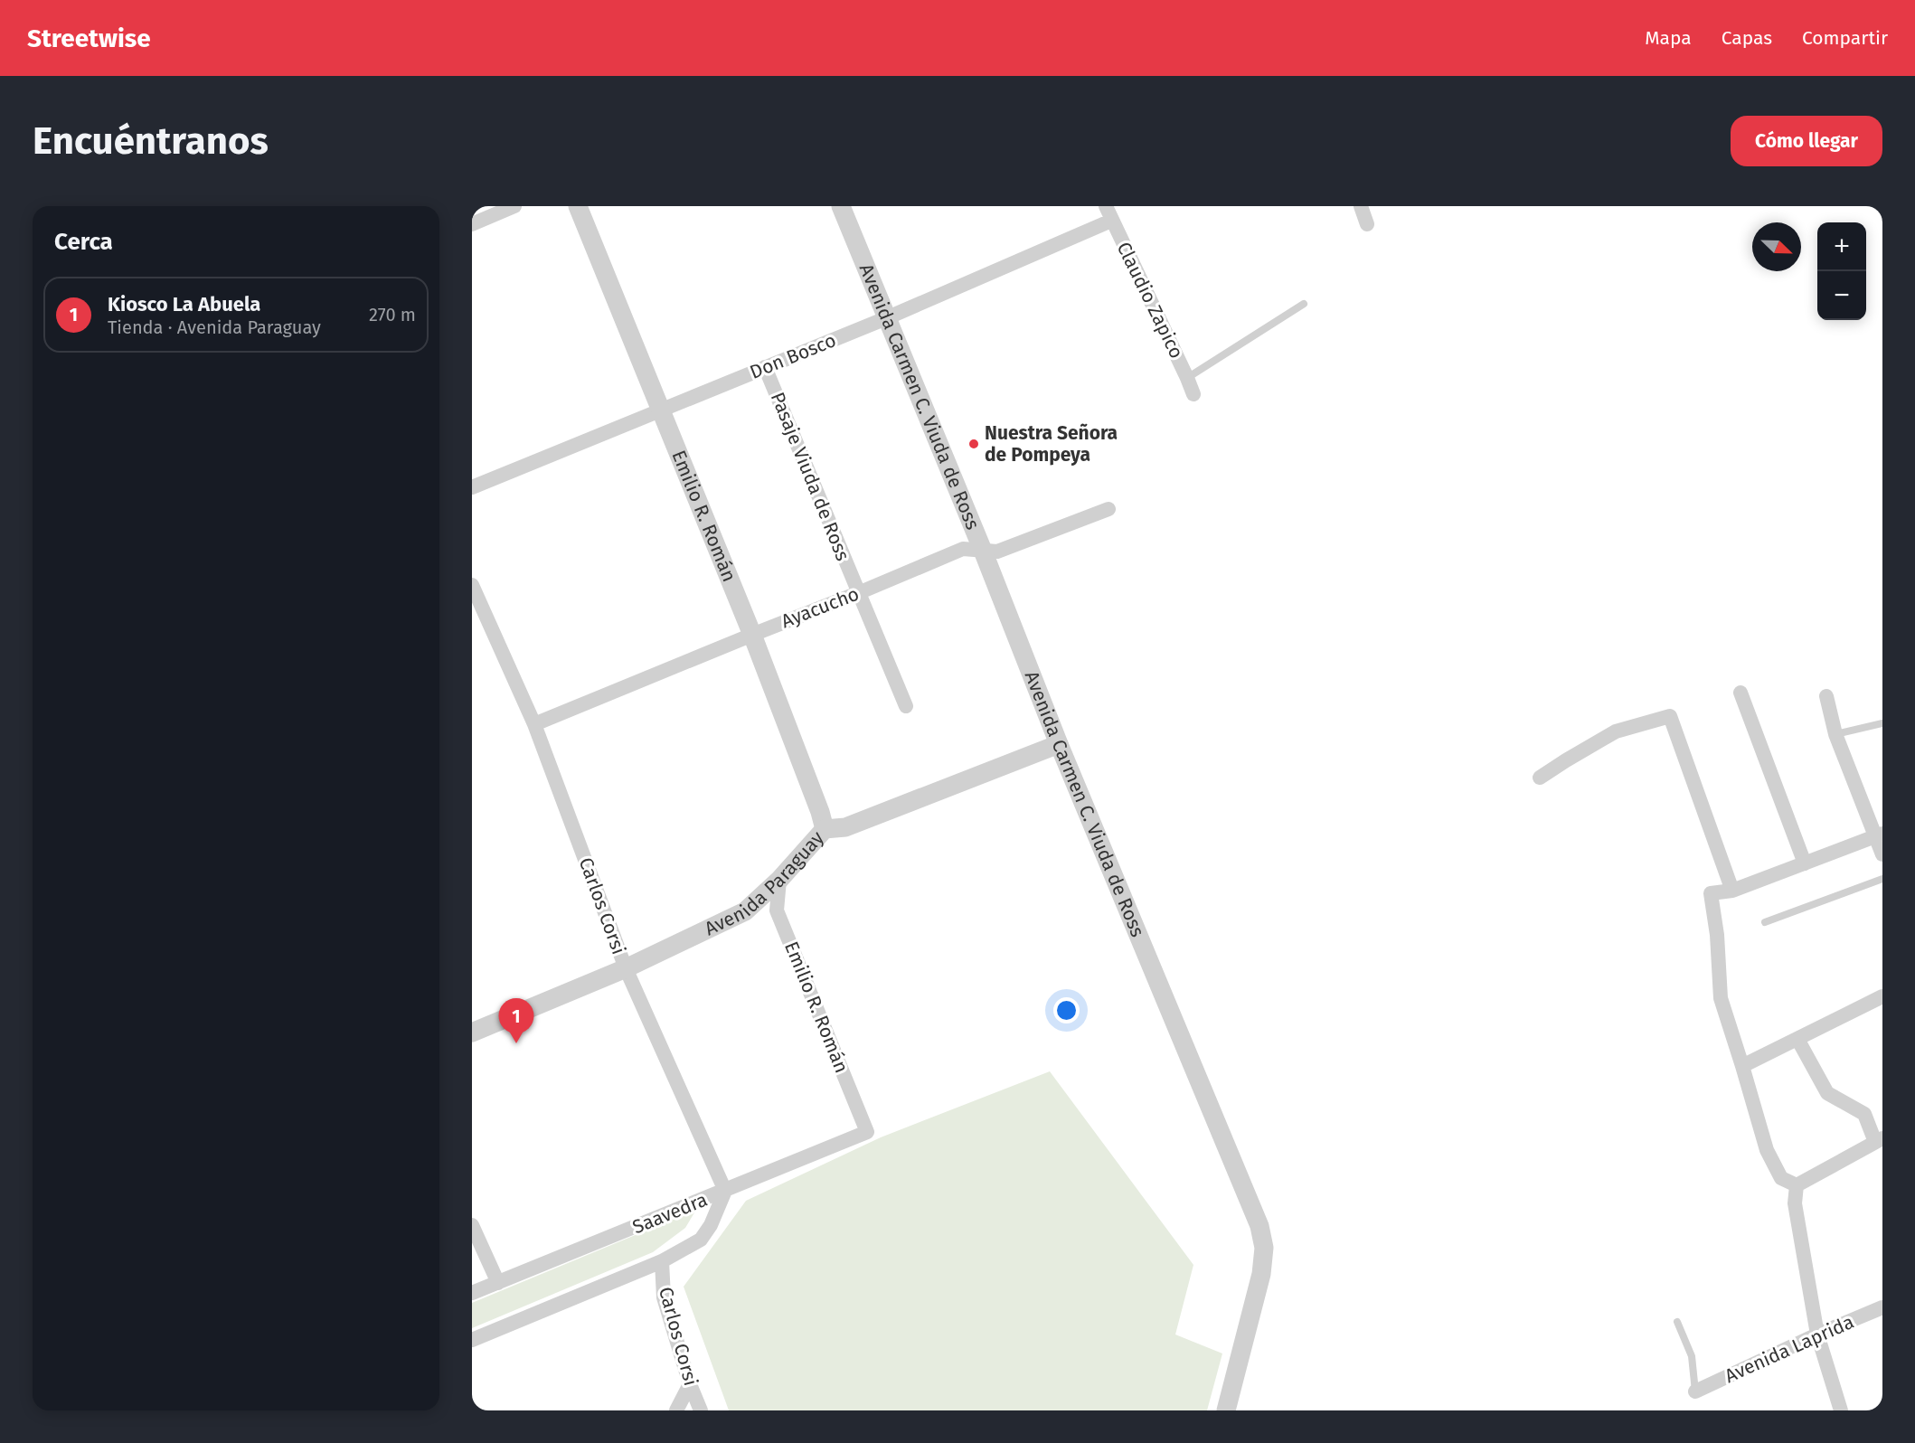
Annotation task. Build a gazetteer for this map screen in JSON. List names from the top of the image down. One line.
{"streets":{"street":["Claudio Zapico","Don Bosco","Avenida Carmen C. Viuda de Ross","Pasaje Viuda de Ross","Emilio R. Román","Ayacucho","Avenida Paraguay","Carlos Corsi","Saavedra","Avenida Laprida"]},"crossings":[["Claudio Zapico","Don Bosco"],["Don Bosco","Avenida Carmen C. Viuda de Ross"],["Don Bosco","Pasaje Viuda de Ross"],["Don Bosco","Emilio R. Román"],["Avenida Carmen C. Viuda de Ross","Ayacucho"],["Avenida Carmen C. Viuda de Ross","Avenida Paraguay"],["Pasaje Viuda de Ross","Ayacucho"],["Emilio R. Román","Ayacucho"],["Emilio R. Román","Avenida Paraguay"],["Emilio R. Román","Saavedra"],["Ayacucho","Carlos Corsi"],["Avenida Paraguay","Carlos Corsi"],["Carlos Corsi","Saavedra"]],"places":["Nuestra Señora de Pompeya"],"north":"bottom right","page":{"header":"Streetwise","nav":["Mapa","Capas","Compartir"],"buttons":"Cómo llegar","title":"Encuéntranos","heading":"Cerca","map_buttons":["+","−"],"list":[{"mark":"1","name":"Kiosco La Abuela","note":"Tienda · Avenida Paraguay","value":"270 m"}],"pins":"1"}}
